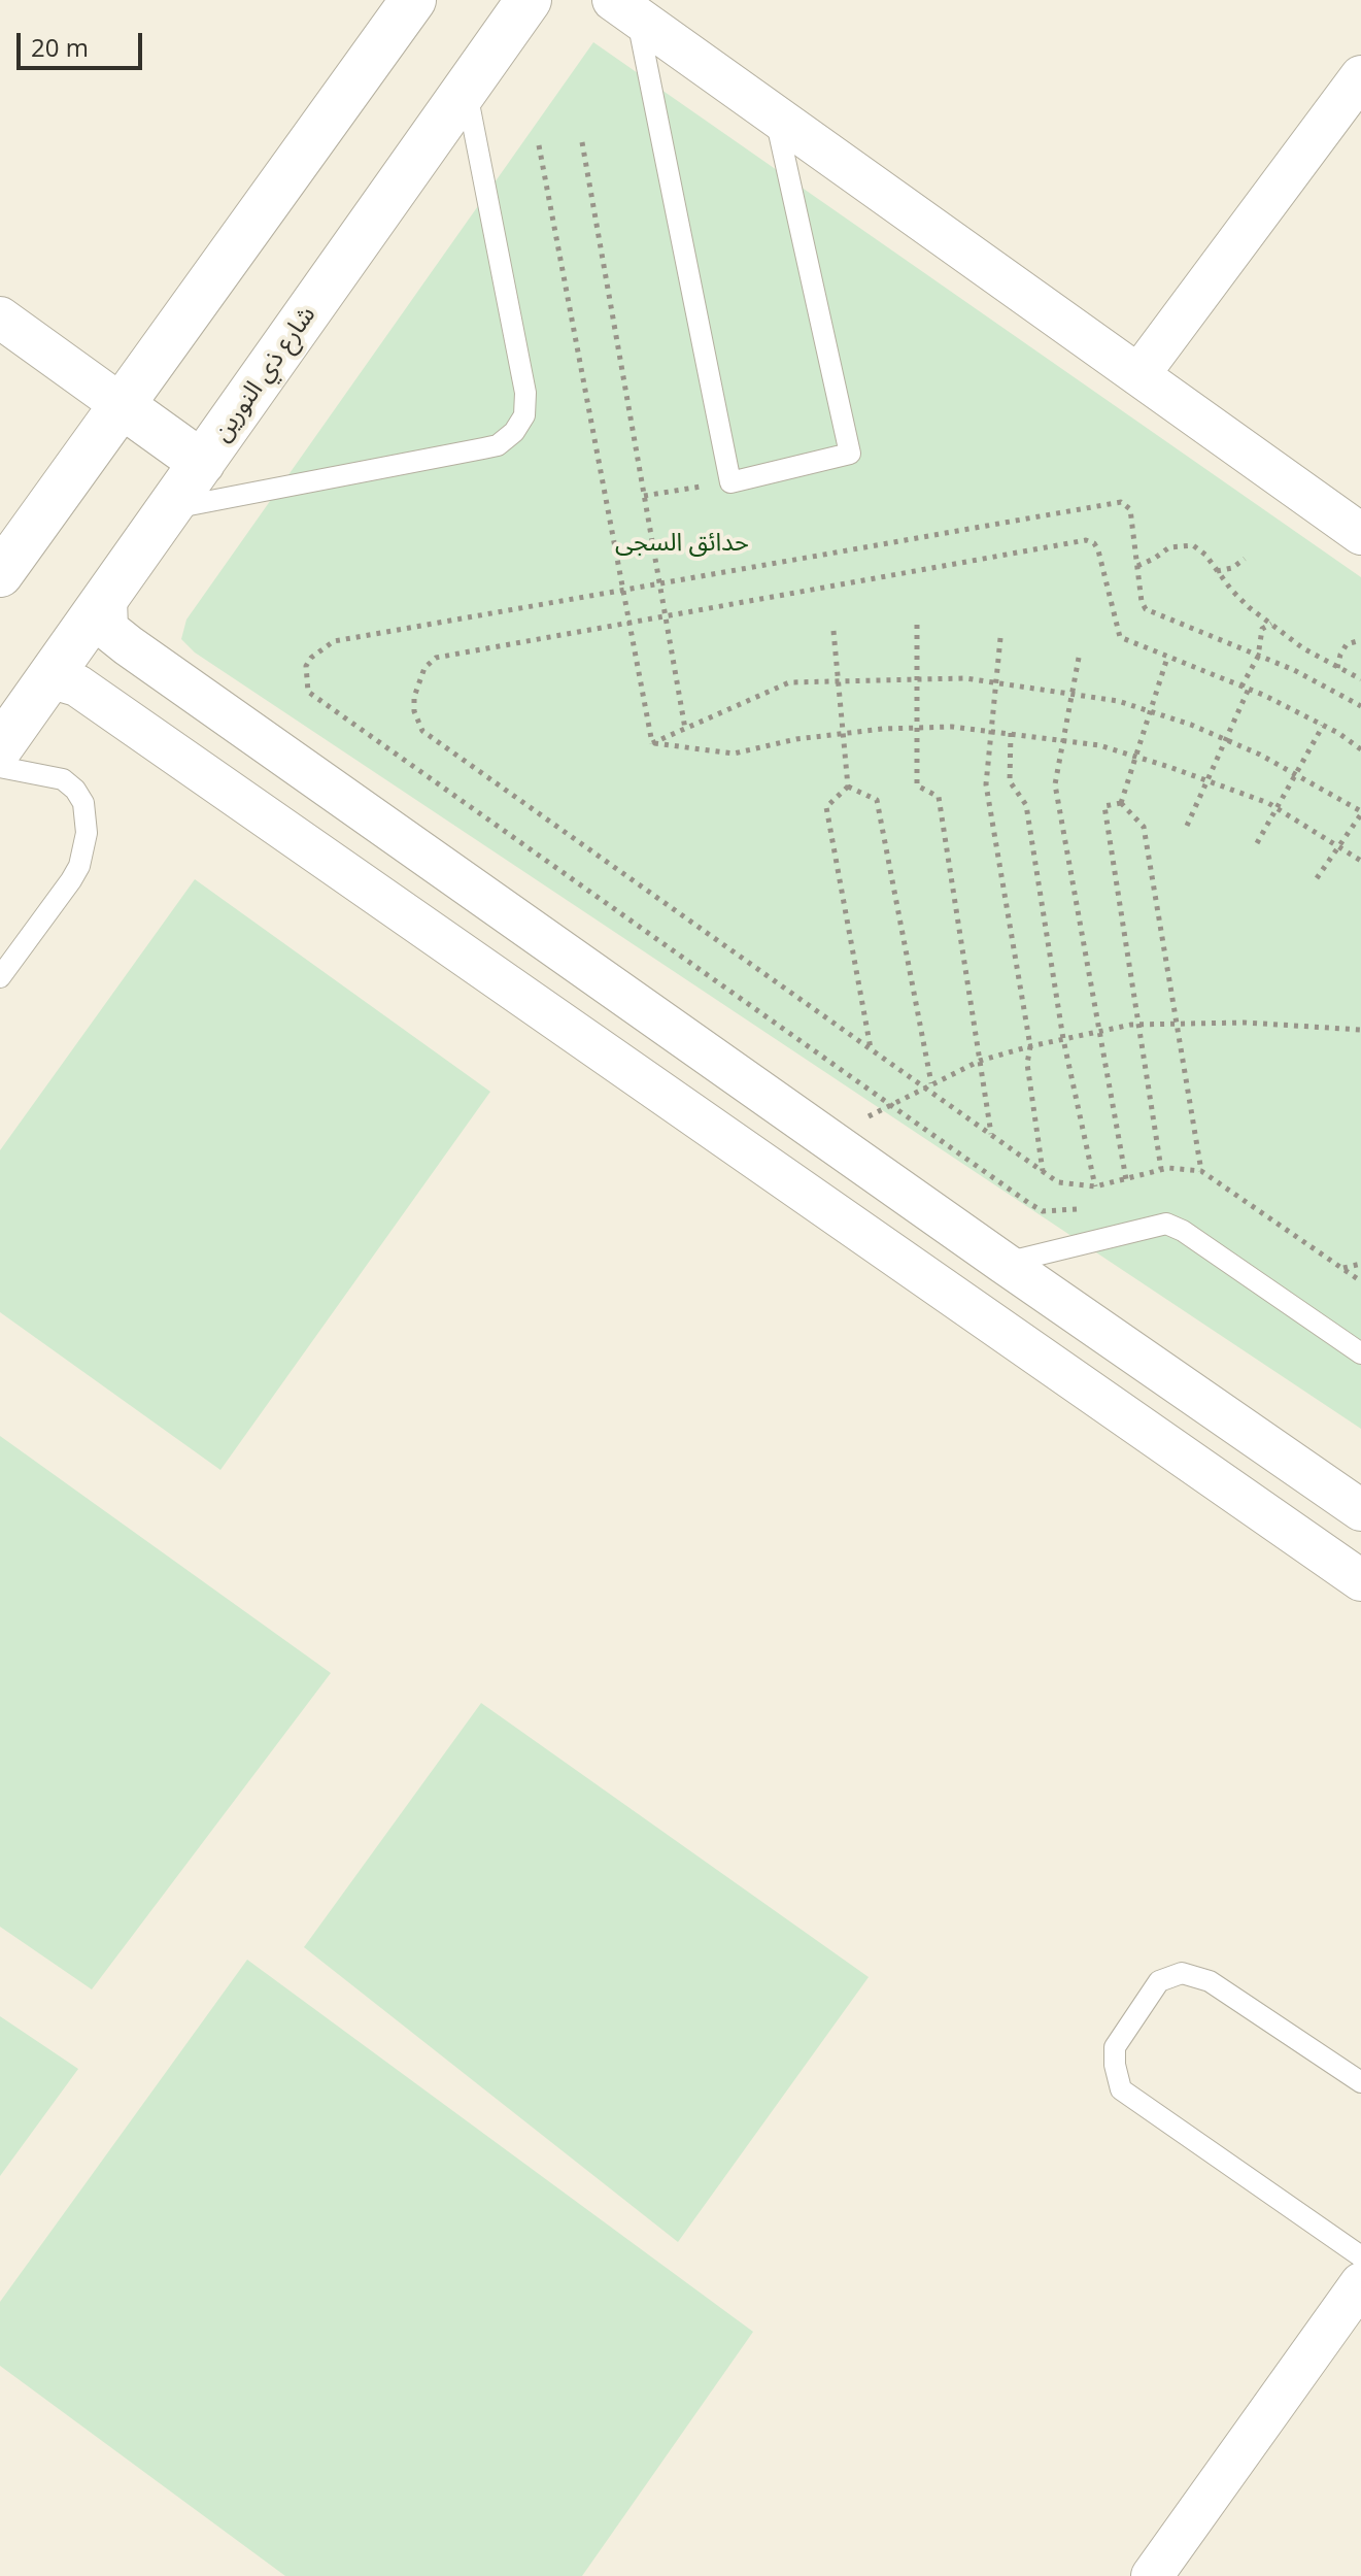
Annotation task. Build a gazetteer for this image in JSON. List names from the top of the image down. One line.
{"streets":{"main road":["شارع ذي النورين"]},"parks":["حدائق السجى"],"scale_bar":"20 m"}
